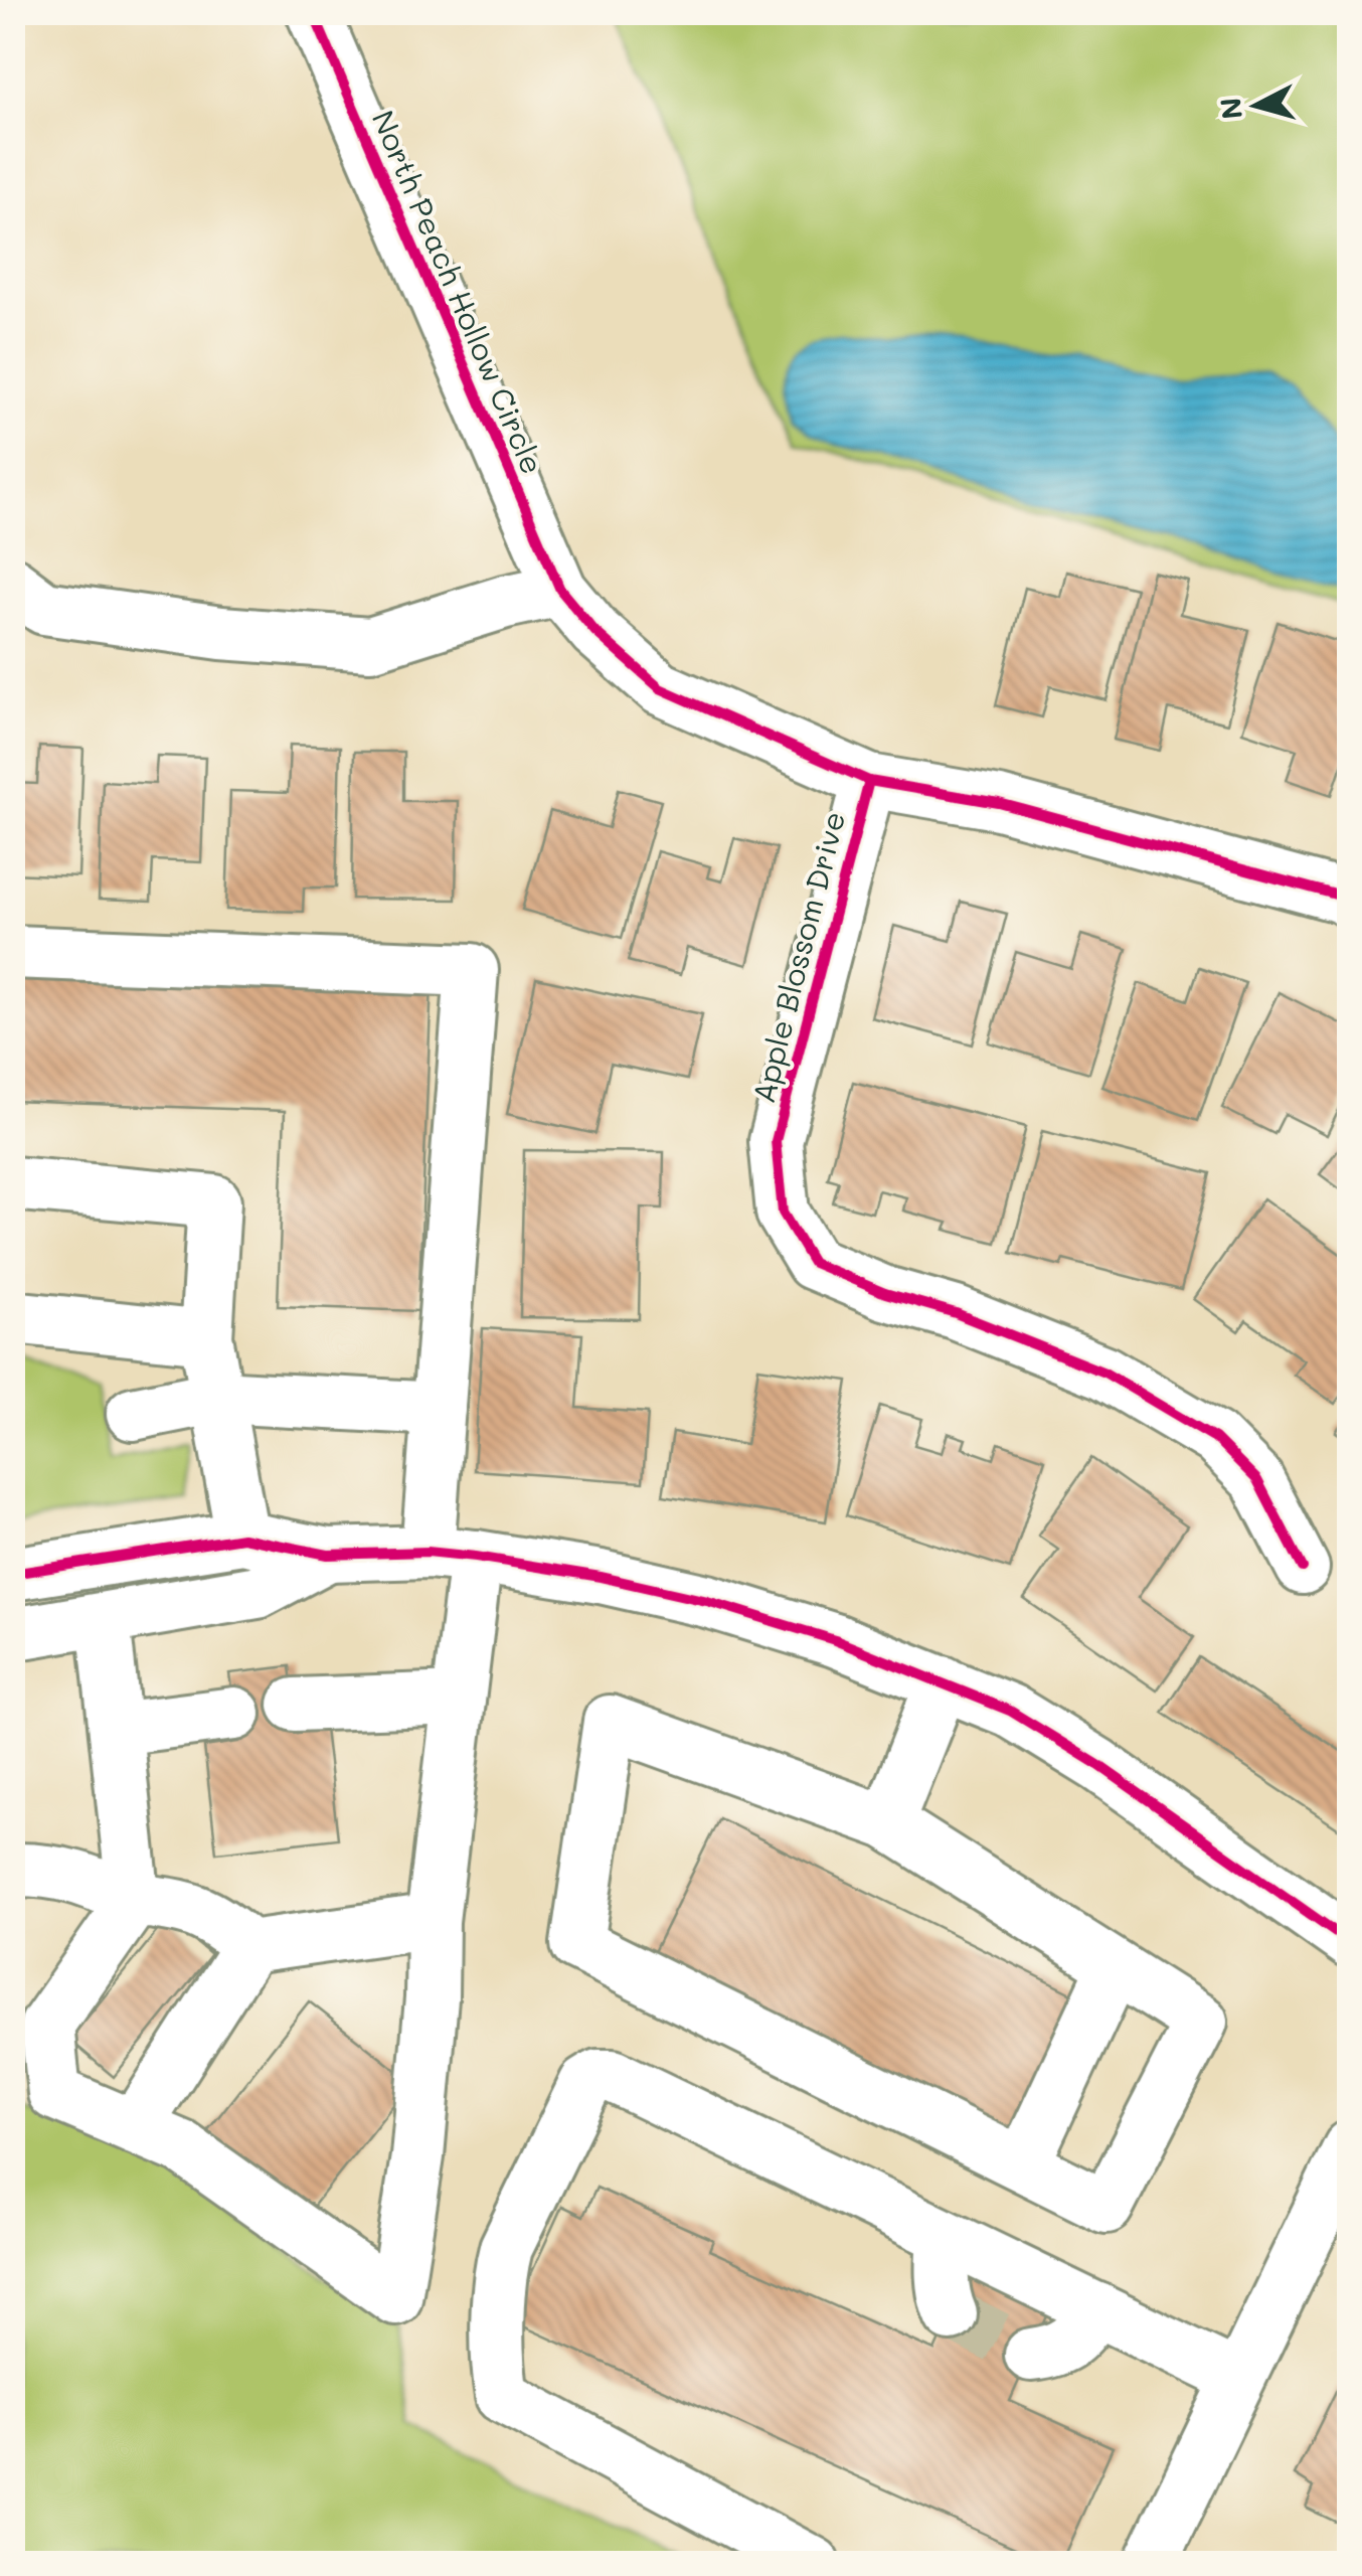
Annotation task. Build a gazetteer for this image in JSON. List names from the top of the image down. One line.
{"streets":{"street":["North Peach Hollow Circle","Apple Blossom Drive"]},"crossings":[["North Peach Hollow Circle","Apple Blossom Drive"]],"north":"left"}
